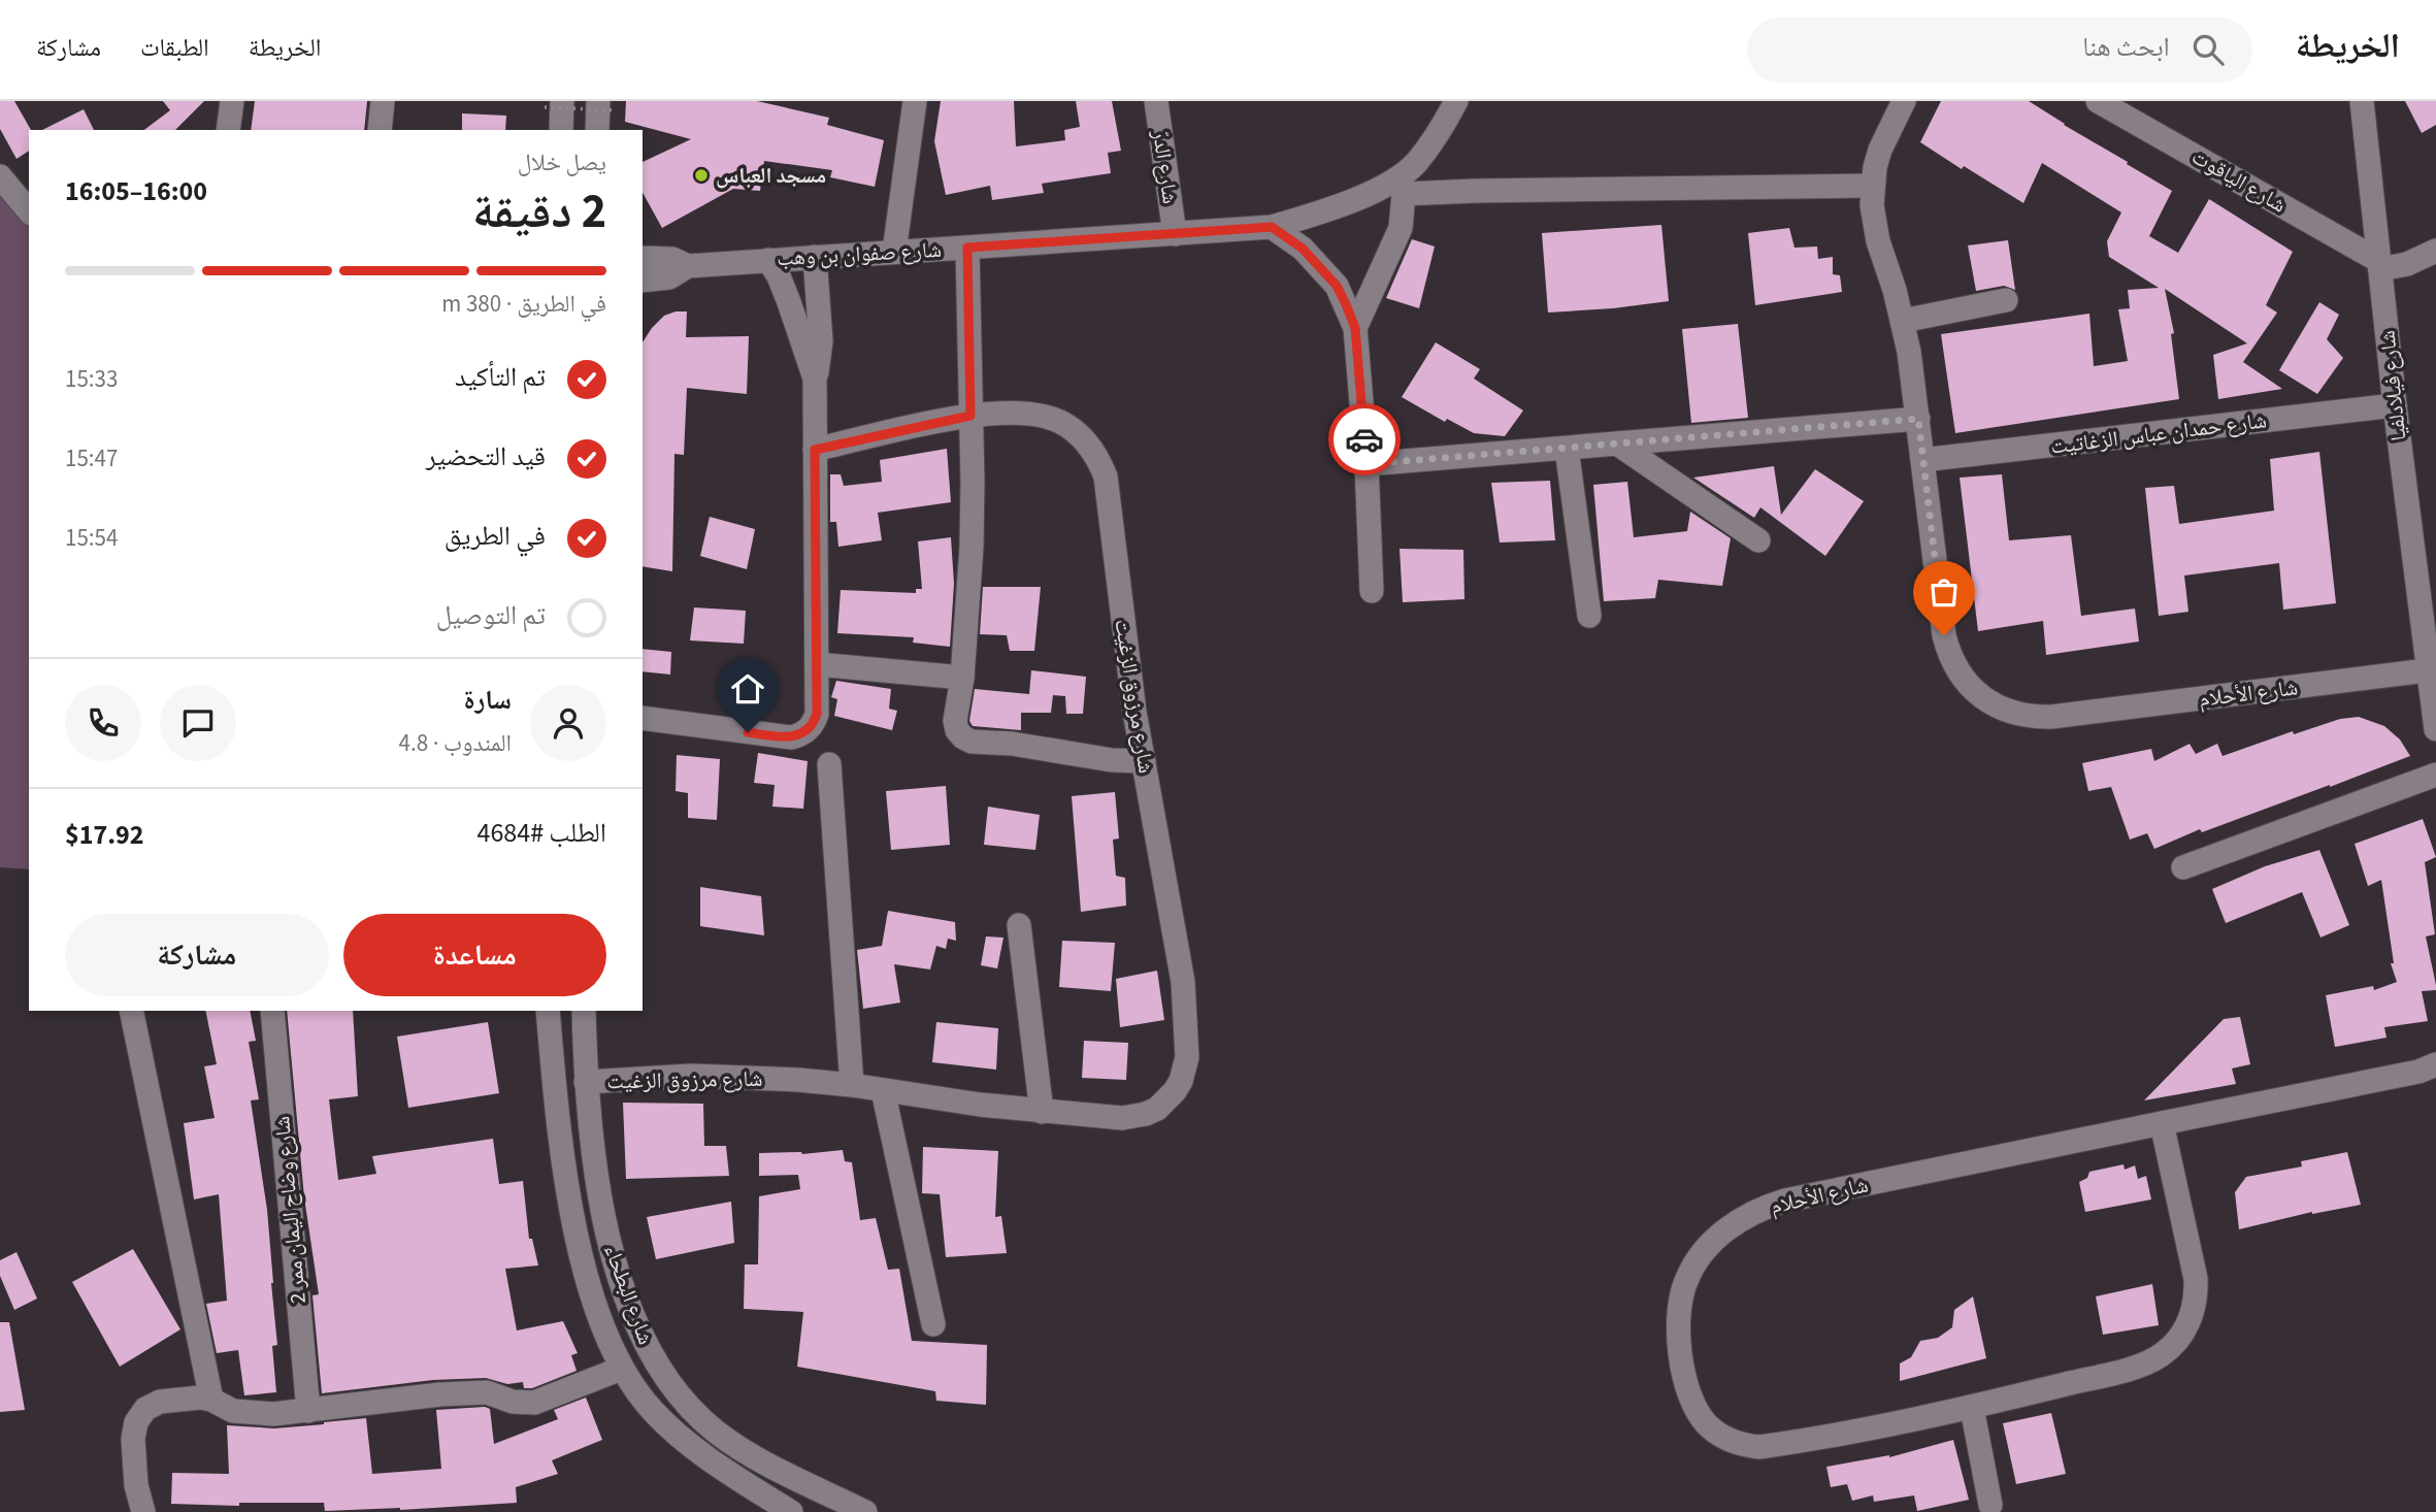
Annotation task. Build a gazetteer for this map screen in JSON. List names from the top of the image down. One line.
{"streets":{"street":["شارع الدرّ","شارع الياقوت","شارع صفوان بن وهب","شارع فيلادلفيا","شارع حمدان عباس الزغاتيت","شارع الأحلام","شارع مرزوق الزغيت","شارع وضاح اليمان ممر 2","شارع البطحاء"]},"crossings":[["شارع الدرّ","شارع صفوان بن وهب"],["شارع الياقوت","شارع فيلادلفيا"],["شارع فيلادلفيا","شارع حمدان عباس الزغاتيت"],["شارع فيلادلفيا","شارع الأحلام"],["شارع حمدان عباس الزغاتيت","شارع الأحلام"],["شارع مرزوق الزغيت","شارع البطحاء"]],"places":["مسجد العباس"],"page":{"header":"الخريطة","search":"ابحث هنا","nav":["الخريطة","الطبقات","مشاركة"],"heading":["2 دقيقة","يصل خلال","16:00–16:05"],"panel":["سارة","المندوب · 4.8","الطلب #4684","$17.92"],"bar":"في الطريق · 380 m","list":[["تم التأكيد","15:33"],["قيد التحضير","15:47"],["في الطريق","15:54"],"تم التوصيل"],"buttons":["مساعدة","مشاركة"]}}
